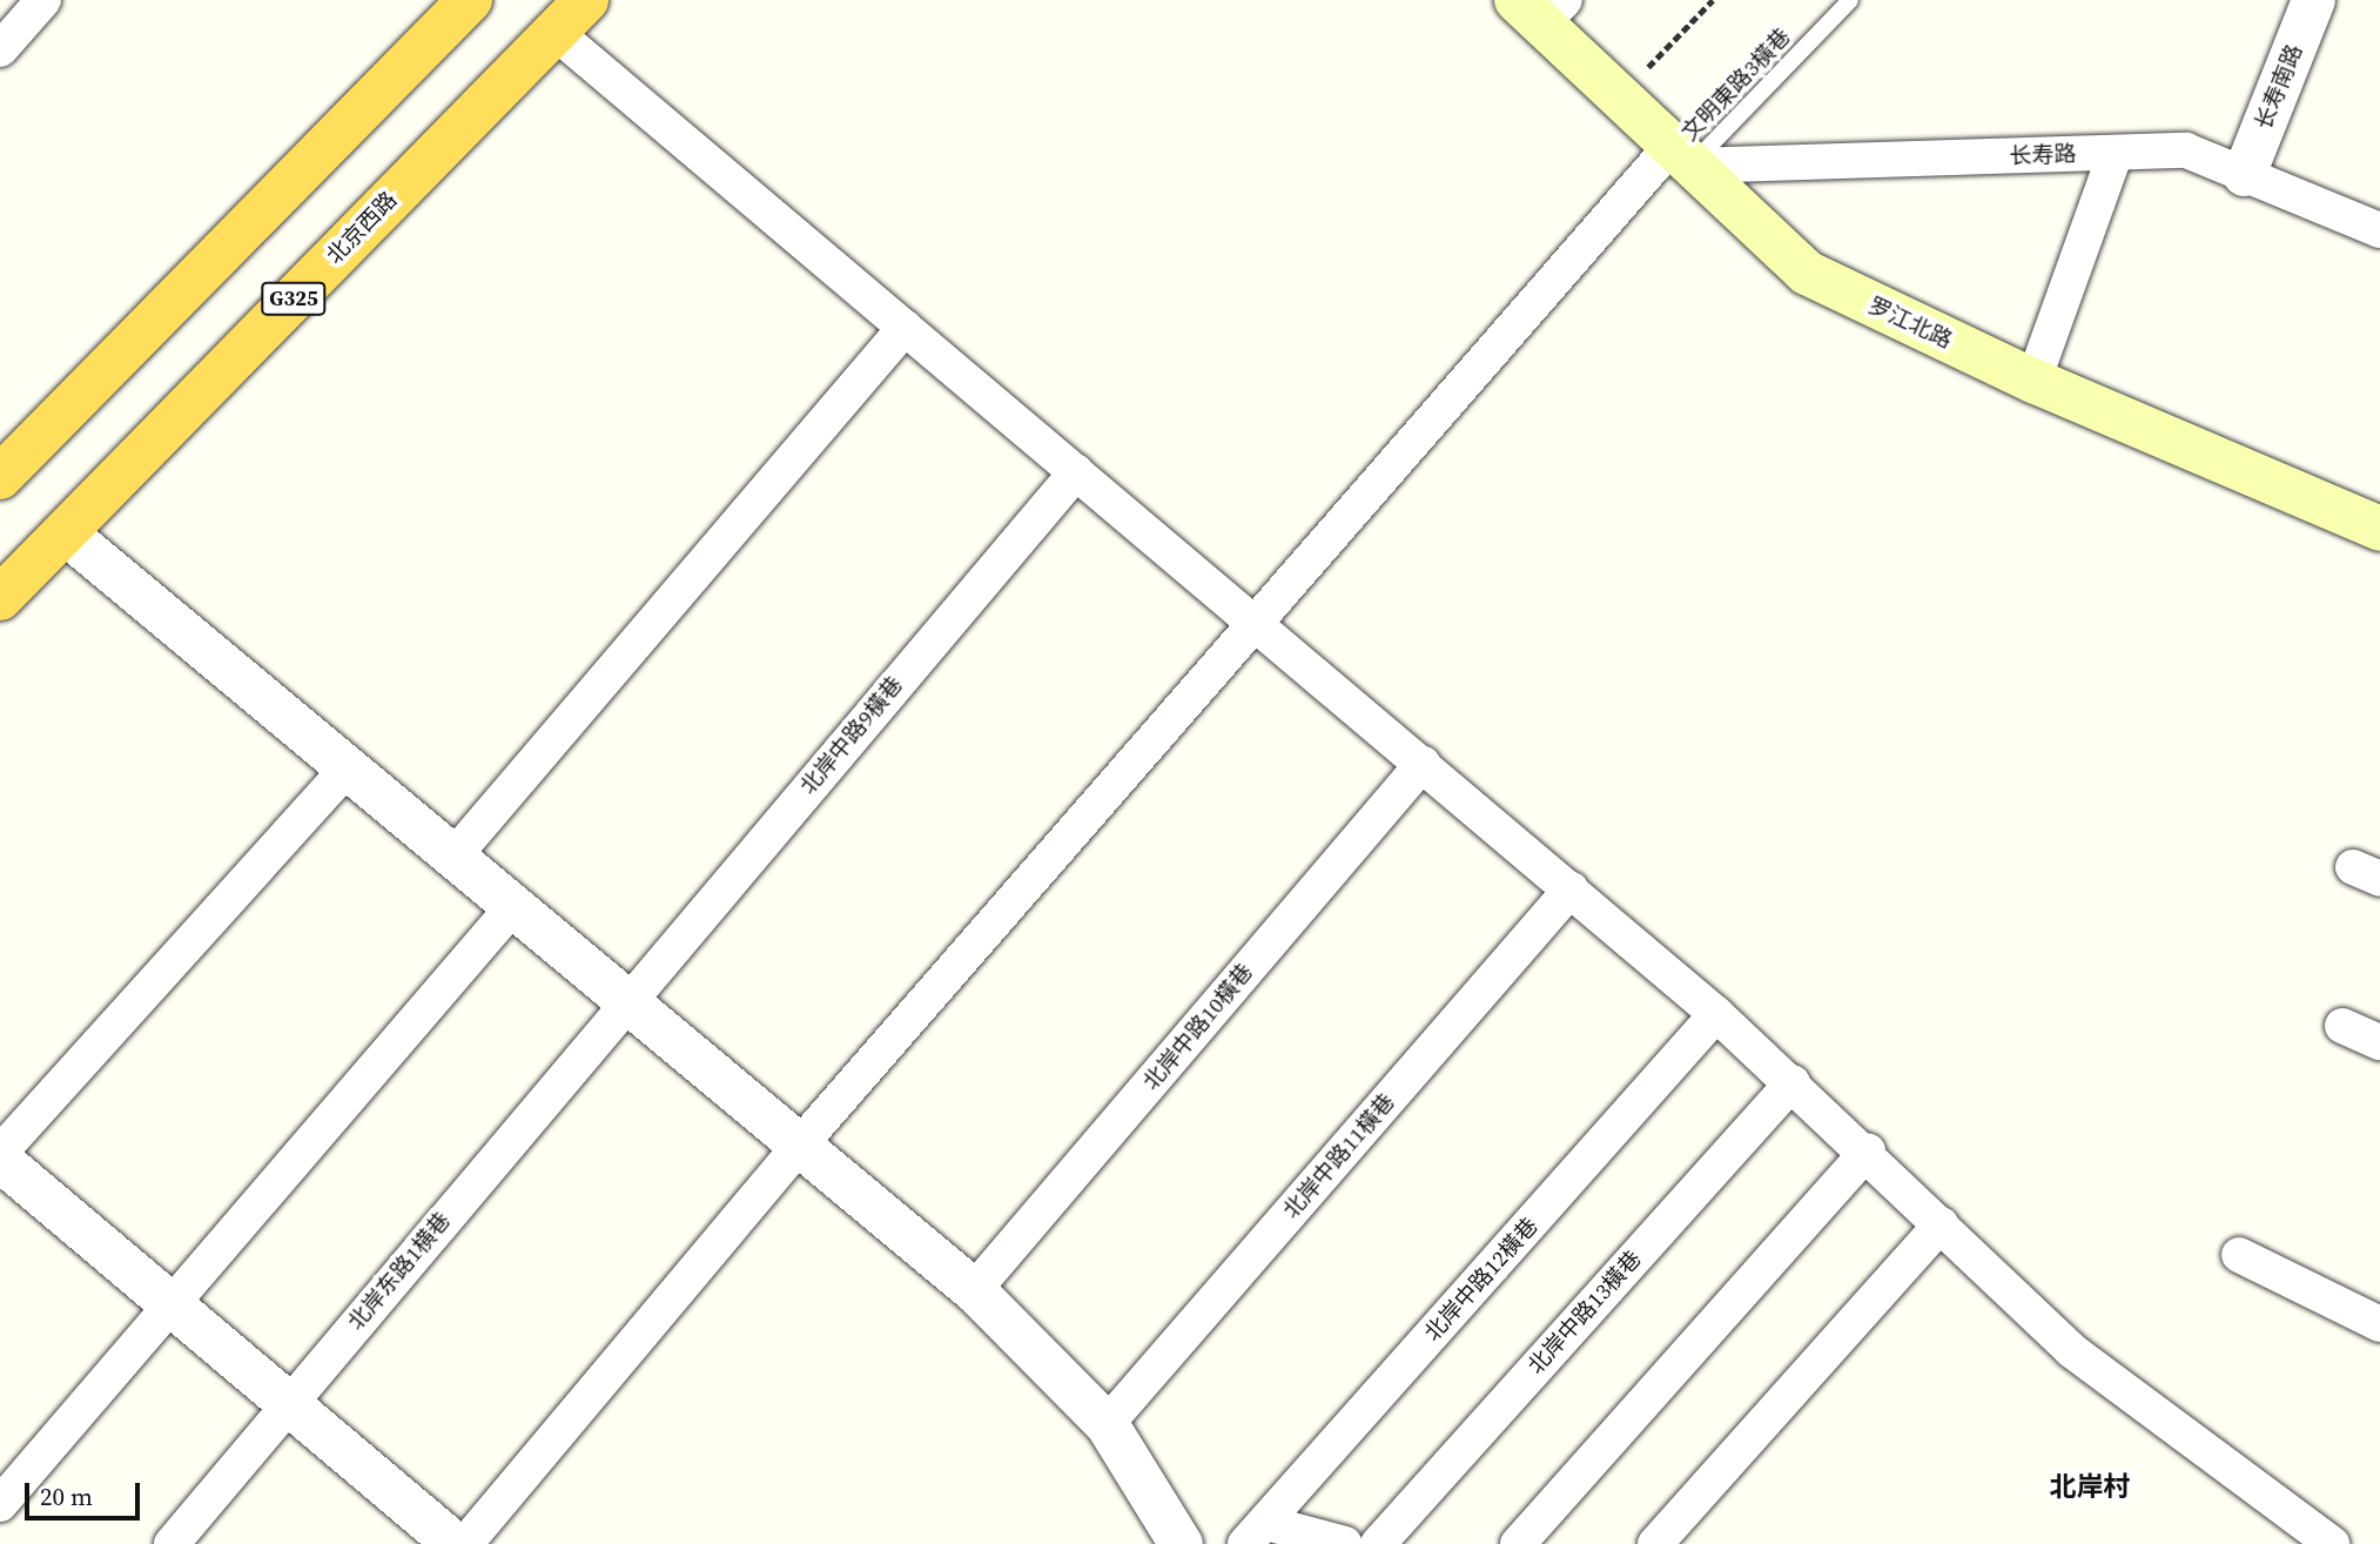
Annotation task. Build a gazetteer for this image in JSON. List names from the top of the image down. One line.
{"streets":{"highway":["北京西路","G325"],"main road":["罗江北路"],"street":["长寿南路","长寿路","北岸中路9橫巷","北岸中路10橫巷","北岸中路11橫巷","北岸东路1横巷","北岸中路12橫巷","北岸中路13橫巷"],"lane":["文明東路3橫巷"]},"crossings":[["文明東路3橫巷","长寿路"],["文明東路3橫巷","罗江北路"],["长寿南路","长寿路"],["长寿路","罗江北路"],["北岸中路9橫巷","北岸东路1横巷"]],"districts":["北岸村"],"scale_bar":"20 m"}
